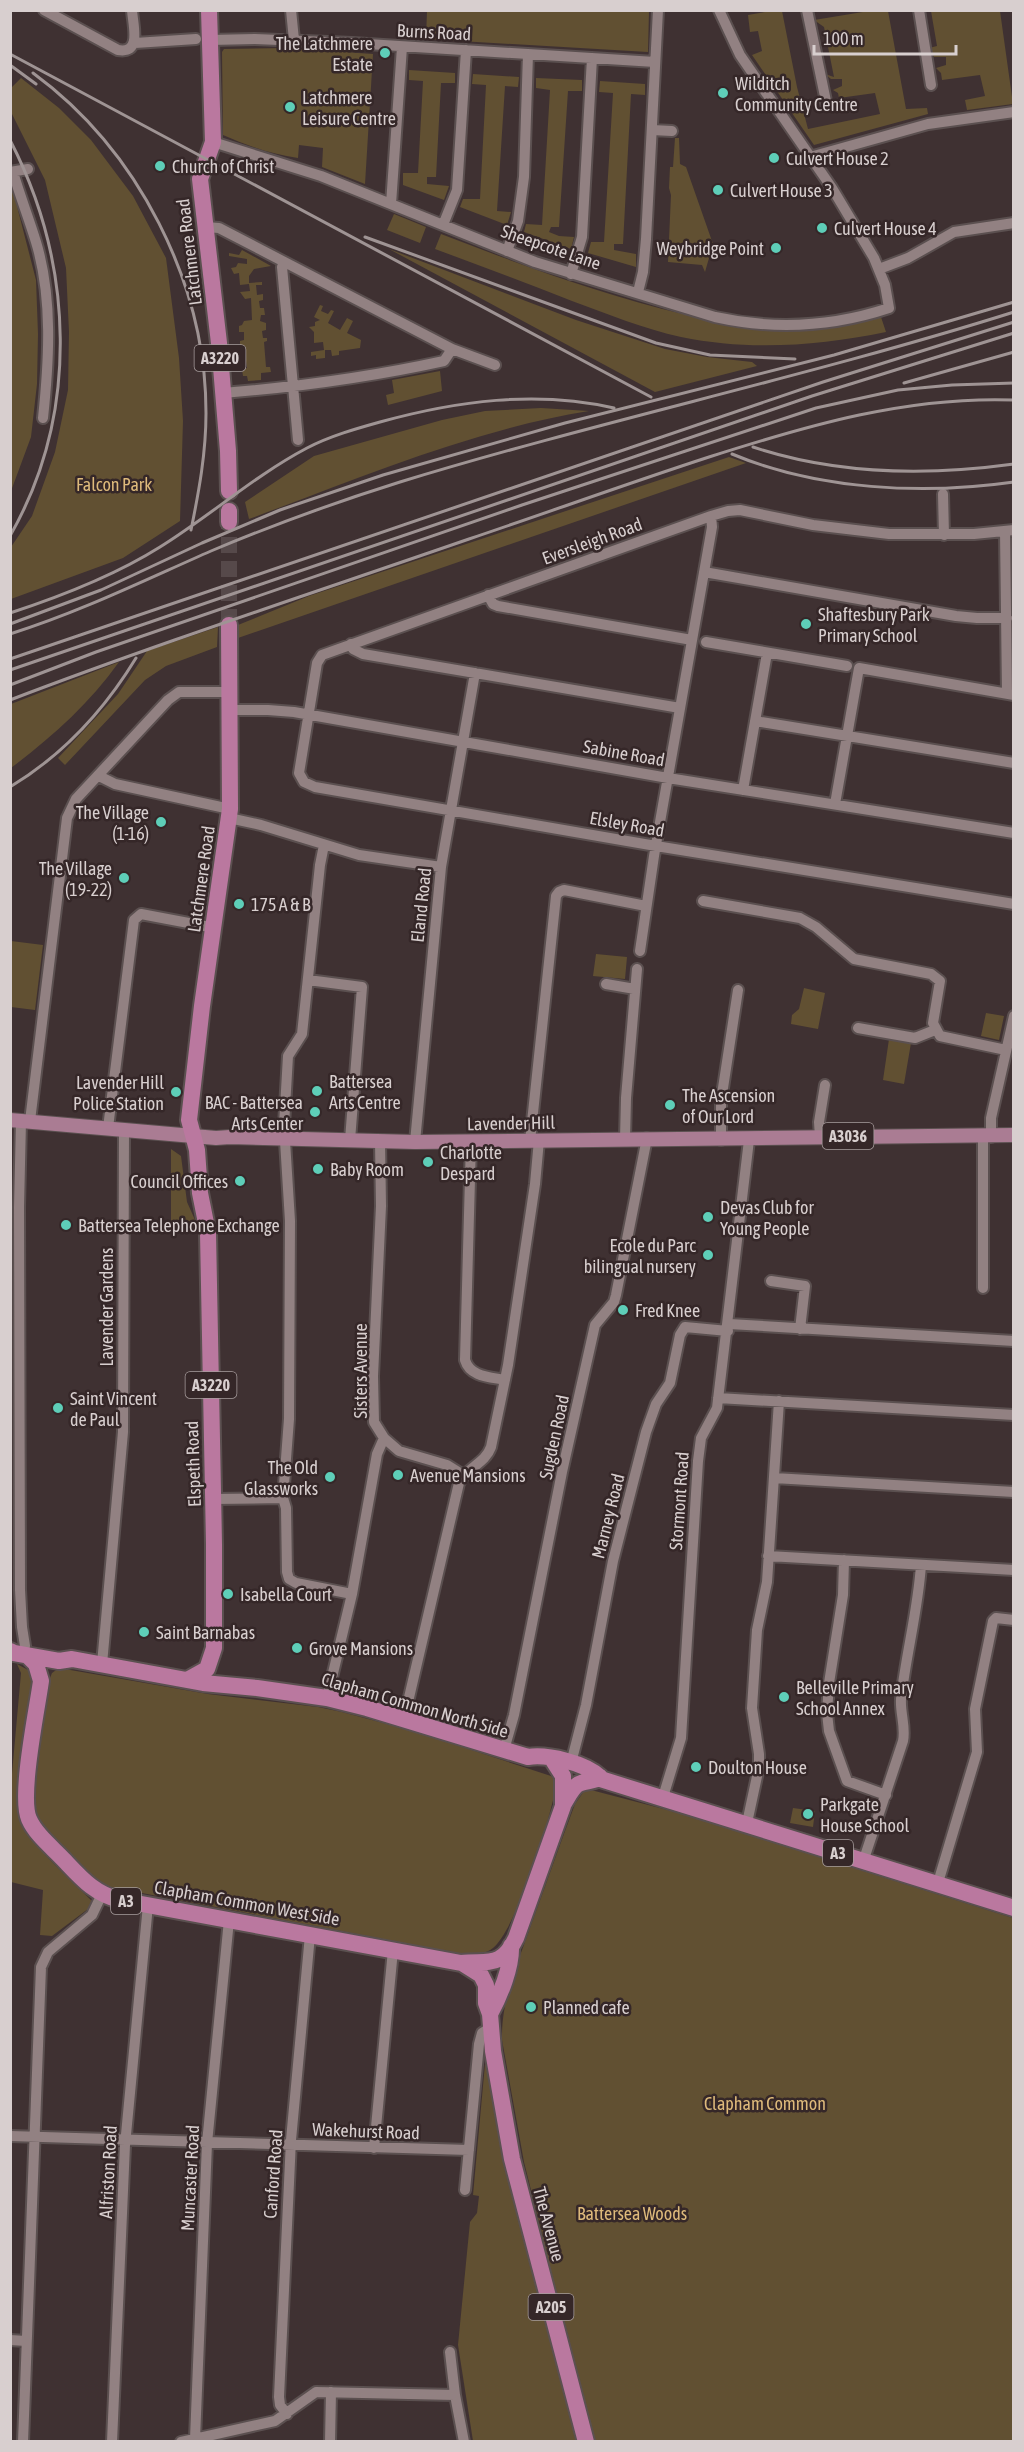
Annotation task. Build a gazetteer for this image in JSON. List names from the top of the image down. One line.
{"streets":{"highway":["Latchmere Road","A3220","Elspeth Road","Clapham Common North Side","A3","Clapham Common West Side","The Avenue","A205"],"main road":["Lavender Hill","A3036"],"street":["Burns Road","Sheepcote Lane","Eversleigh Road","Sabine Road","Elsley Road","Eland Road","Lavender Gardens","Sisters Avenue","Sugden Road","Stormont Road","Marney Road","Wakehurst Road","Alfriston Road","Canford Road","Muncaster Road"]},"crossings":[["Burns Road","Latchmere Road"],["Sheepcote Lane","Latchmere Road"],["Latchmere Road","Sabine Road"],["Latchmere Road","Lavender Hill"],["Latchmere Road","Elspeth Road"],["Eversleigh Road","Sabine Road"],["Eversleigh Road","Elsley Road"],["Sabine Road","Elsley Road"],["Sabine Road","Eland Road"],["Elsley Road","Eland Road"],["Eland Road","Lavender Hill"],["Lavender Hill","Lavender Gardens"],["Lavender Hill","Sisters Avenue"],["Lavender Hill","Sugden Road"],["Lavender Hill","Elspeth Road"],["Lavender Hill","Stormont Road"],["Lavender Gardens","Clapham Common North Side"],["Sugden Road","Clapham Common North Side"],["Elspeth Road","Clapham Common North Side"],["Stormont Road","Marney Road"],["Stormont Road","A3"],["Marney Road","Clapham Common North Side"],["Clapham Common North Side","A3"],["A3","Clapham Common West Side"],["Clapham Common West Side","Alfriston Road"],["Clapham Common West Side","Canford Road"],["Clapham Common West Side","Muncaster Road"],["Clapham Common West Side","The Avenue"],["Wakehurst Road","Alfriston Road"],["Wakehurst Road","Canford Road"],["Wakehurst Road","Muncaster Road"]],"parks":["Falcon Park","Clapham Common","Battersea Woods"],"places":["The Latchmere Estate","Wilditch Community Centre","Latchmere Leisure Centre","Culvert House 2","Church of Christ","Culvert House 3","Culvert House 4","Weybridge Point","Shaftesbury Park Primary School","The Village (1-16)","The Village (19-22)","175 A & B","Battersea Arts Centre","Lavender Hill Police Station","The Ascension of Our Lord","BAC - Battersea Arts Center","Charlotte Despard","Baby Room","Council Offices","Devas Club for Young People","Battersea Telephone Exchange","Ecole du Parc bilingual nursery","Fred Knee","Saint Vincent de Paul","Avenue Mansions","The Old Glassworks","Isabella Court","Saint Barnabas","Grove Mansions","Belleville Primary School Annex","Doulton House","Parkgate House School","Planned cafe"],"scale_bar":"100 m"}
